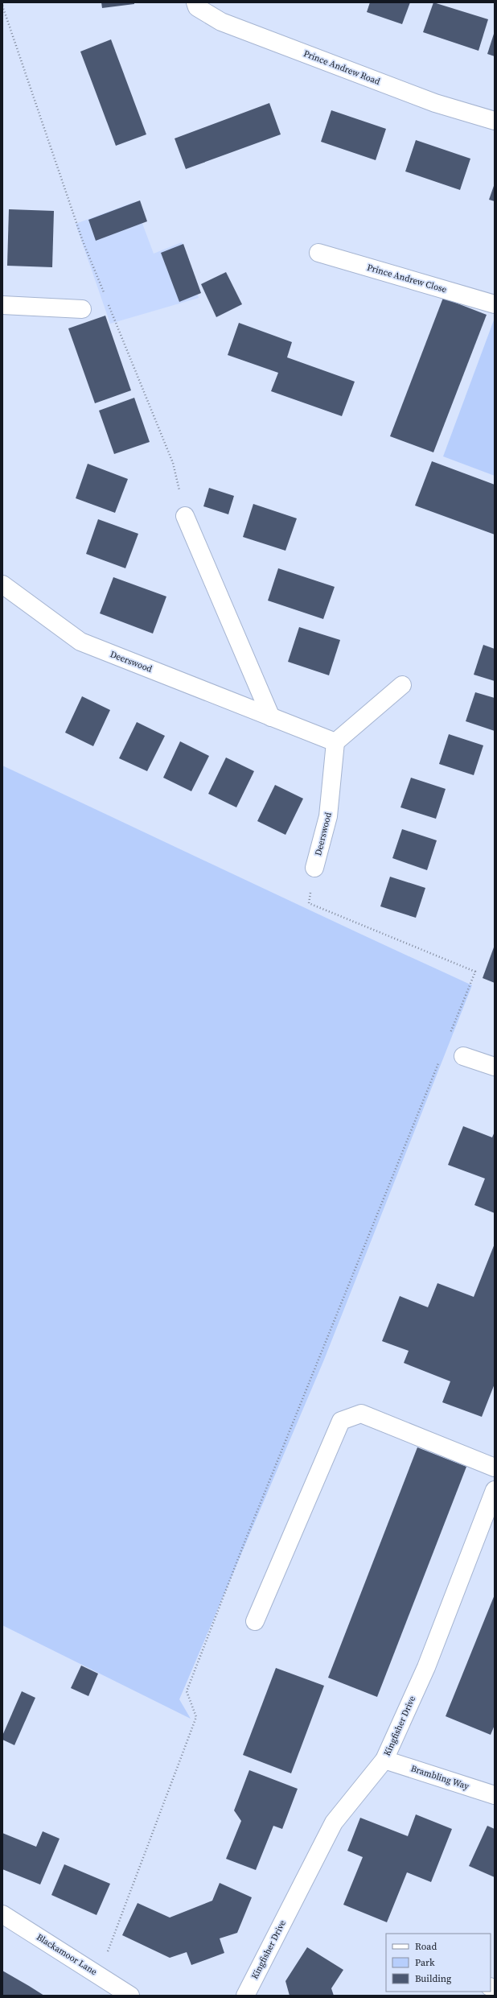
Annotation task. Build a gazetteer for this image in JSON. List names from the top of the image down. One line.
{"streets":{"street":["Prince Andrew Road","Prince Andrew Close","Deerswood","Kingfisher Drive","Brambling Way","Blackamoor Lane"]},"crossings":[["Kingfisher Drive","Brambling Way"]],"legend":["Road","Park","Building"]}
